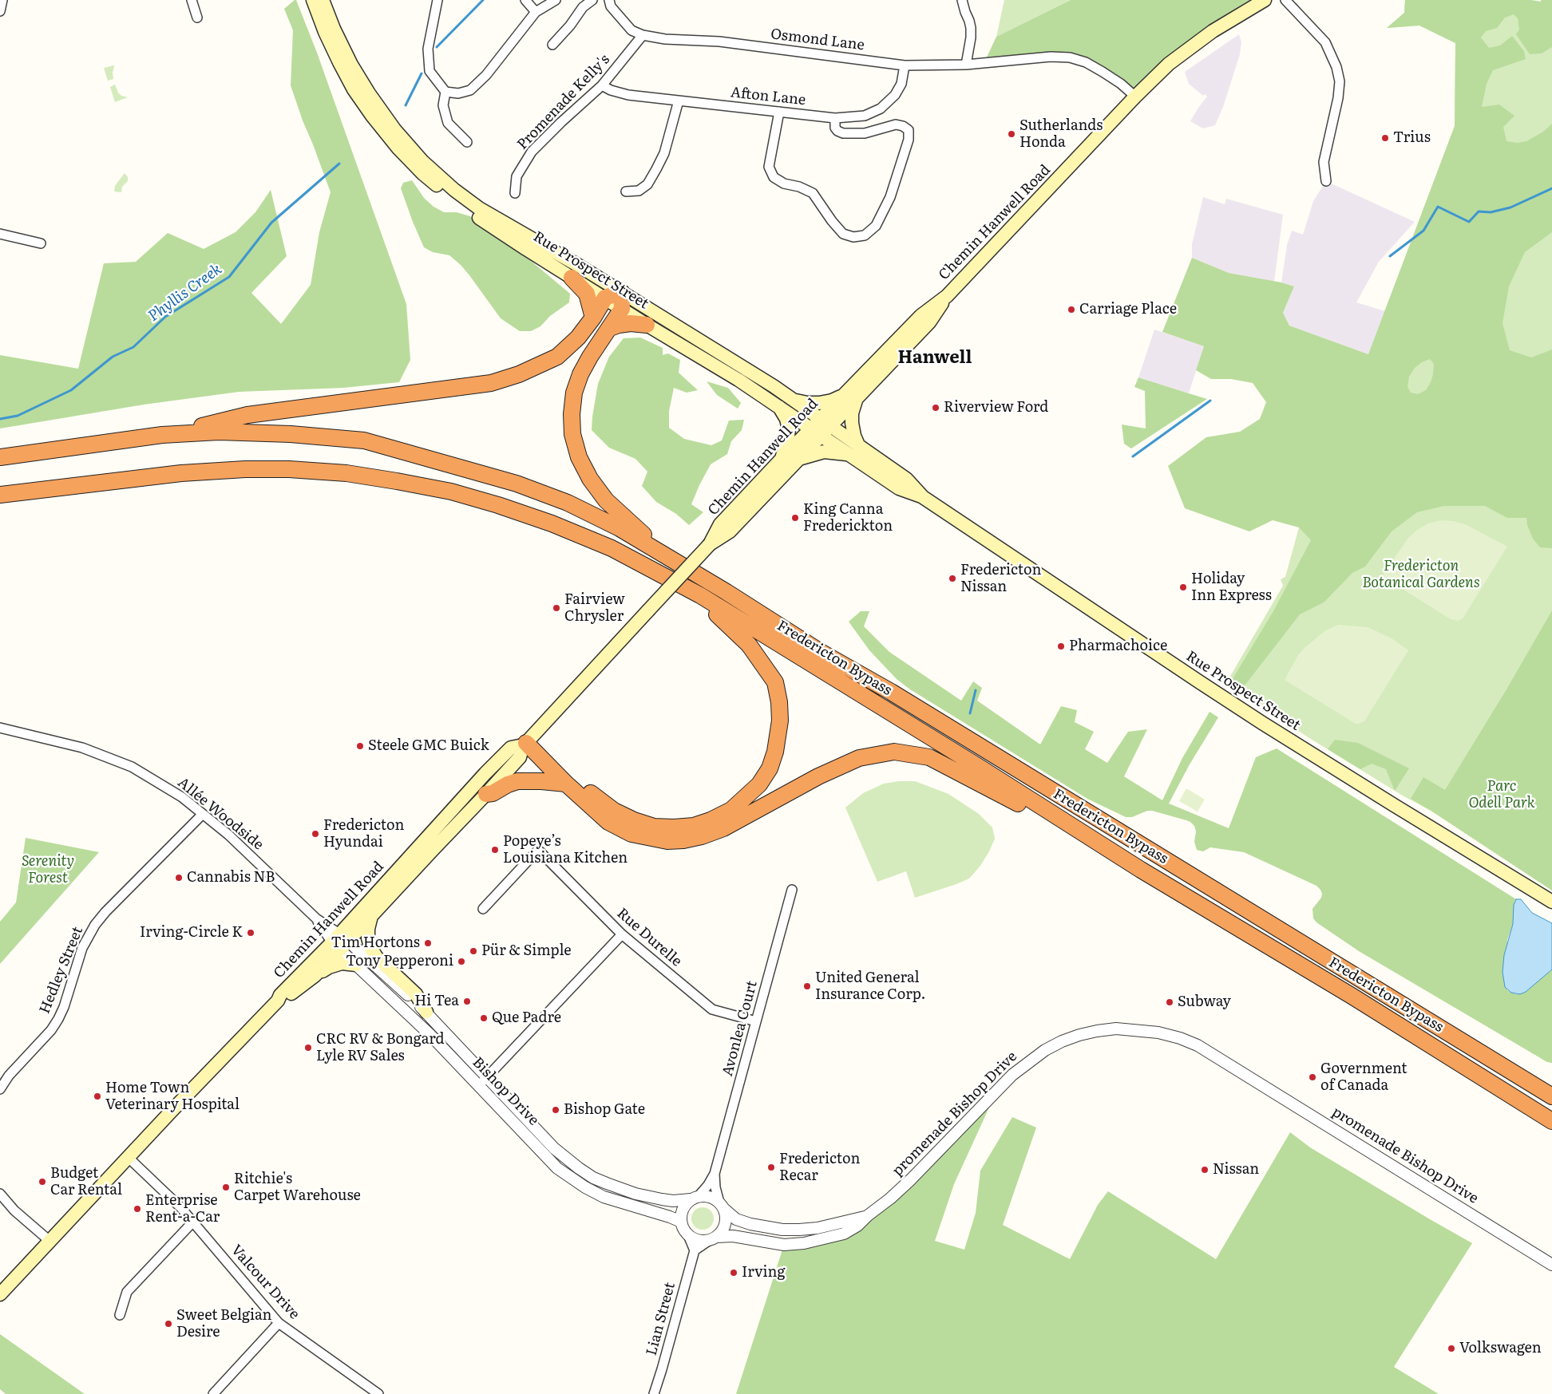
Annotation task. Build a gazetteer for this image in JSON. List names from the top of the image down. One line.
{"streets":{"highway":["Fredericton Bypass"],"main road":["Chemin Hanwell Road","Rue Prospect Street"],"street":["Osmond Lane","Afton Lane","Promenade Kelly's","Allée Woodside","Rue Durelle","Hedley Street","Avonlea Court","Bishop Drive","promenade Bishop Drive","Valcour Drive","Lian Street"]},"crossings":[["Osmond Lane","Afton Lane"],["Osmond Lane","Promenade Kelly's"],["Osmond Lane","Chemin Hanwell Road"],["Afton Lane","Promenade Kelly's"],["Chemin Hanwell Road","Rue Prospect Street"],["Chemin Hanwell Road","Allée Woodside"],["Chemin Hanwell Road","Bishop Drive"],["Chemin Hanwell Road","Valcour Drive"],["Allée Woodside","Hedley Street"],["Allée Woodside","Bishop Drive"],["Rue Durelle","Avonlea Court"],["Avonlea Court","Bishop Drive"]],"districts":["Hanwell"],"water":["Phyllis Creek"],"parks":["Fredericton Botanical Gardens","Parc Odell Park","Serenity Forest"],"places":["Sutherlands Honda","Trius","Carriage Place","Riverview Ford","King Canna Frederickton","Fredericton Nissan","Holiday Inn Express","Fairview Chrysler","Pharmachoice","Steele GMC Buick","Fredericton Hyundai","Popeye’s Louisiana Kitchen","Cannabis NB","Irving-Circle K","Tim Hortons","Pür & Simple","Tony Pepperoni","United General Insurance Corp.","Hi Tea","Subway","Que Padre","CRC RV & Bongard Lyle RV Sales","Government of Canada","Home Town Veterinary Hospital","Bishop Gate","Fredericton Recar","Nissan","Budget Car Rental","Ritchie's Carpet Warehouse","Enterprise Rent-a-Car","Irving","Sweet Belgian Desire","Volkswagen"]}
